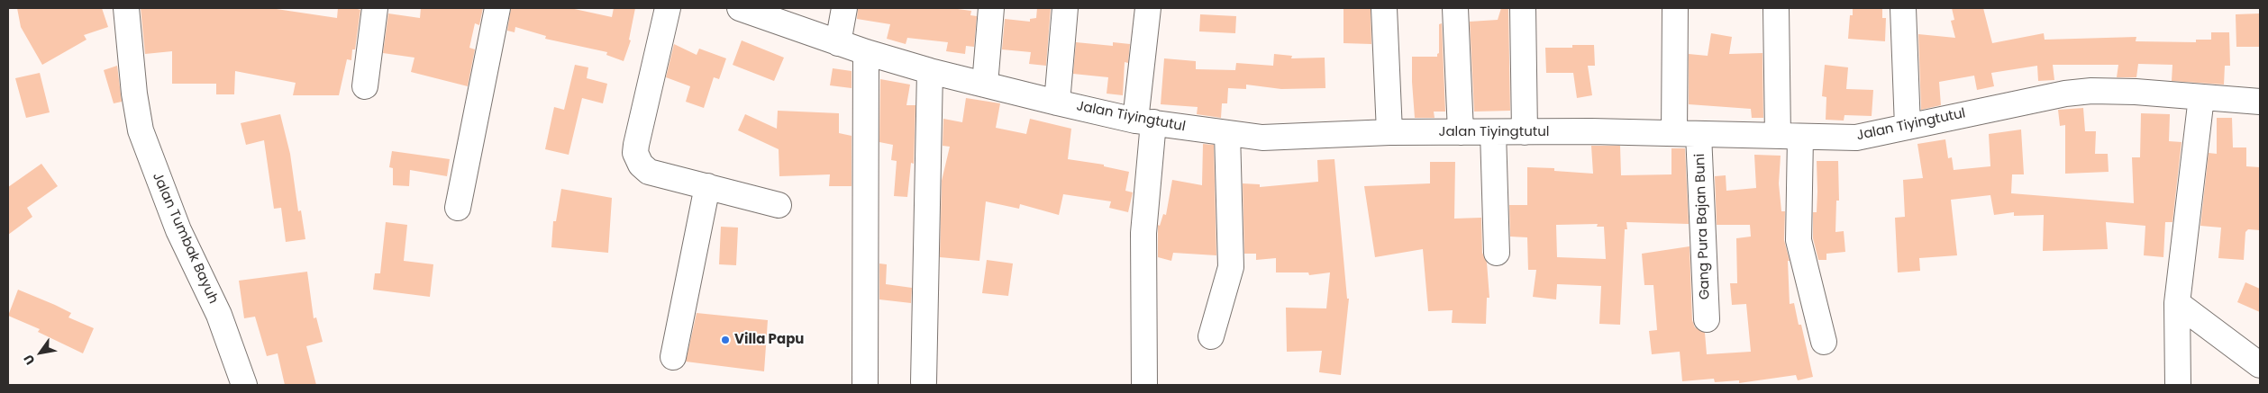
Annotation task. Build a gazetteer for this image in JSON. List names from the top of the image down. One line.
{"streets":{"street":["Jalan Tiyingtutul","Gang Pura Bajan Buni","Jalan Tumbak Bayuh"]},"crossings":[["Jalan Tiyingtutul","Gang Pura Bajan Buni"]],"places":["Villa Papu"],"north":"bottom left"}
